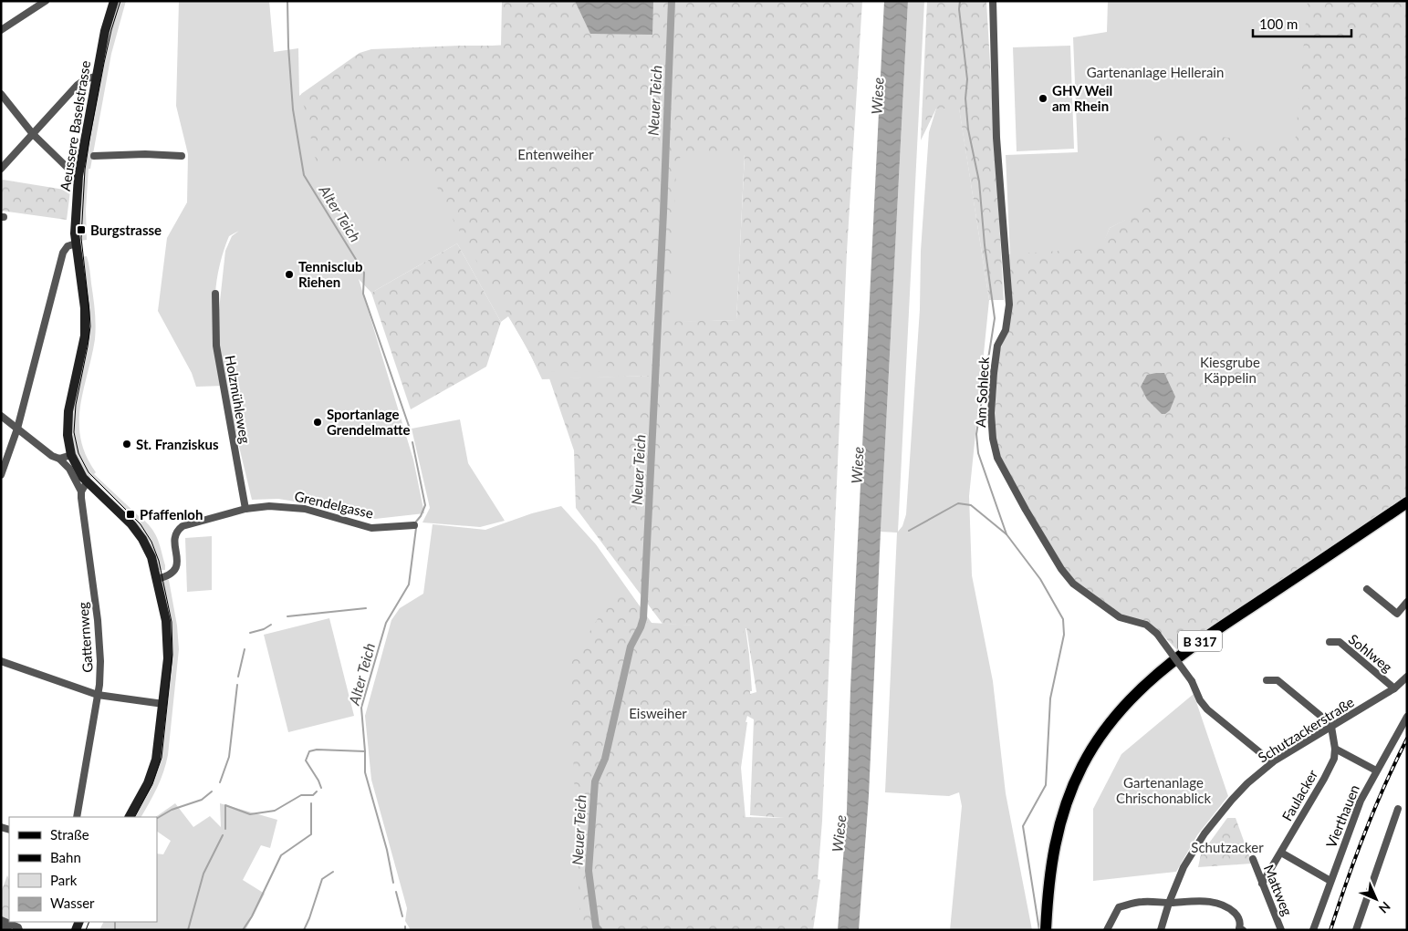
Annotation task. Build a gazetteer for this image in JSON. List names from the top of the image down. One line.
{"streets":{"main road":["Aeussere Baselstrasse","B 317"],"street":["Am Sohleck","Holzmühleweg","Grendelgasse","Gatternweg","Sohlweg","Schutzackerstraße","Faulacker","Vierthauen","Mattweg"]},"crossings":[["Aeussere Baselstrasse","Grendelgasse"],["Am Sohleck","Schutzackerstraße"],["Holzmühleweg","Grendelgasse"],["Sohlweg","Schutzackerstraße"],["Schutzackerstraße","Faulacker"],["Faulacker","Mattweg"]],"water":["Wiese","Neuer Teich","Alter Teich"],"parks":["Gartenanlage Hellerain","Entenweiher","Kiesgrube Käppelin","Eisweiher","Gartenanlage Chrischonablick","Schutzacker"],"places":{"other":["GHV Weil am Rhein","Tennisclub Riehen","Sportanlage Grendelmatte","St. Franziskus"],"transit":["Burgstrasse","Pfaffenloh"]},"legend":["Straße","Bahn","Park","Wasser"],"scale_bar":"100 m","north":"bottom right"}
